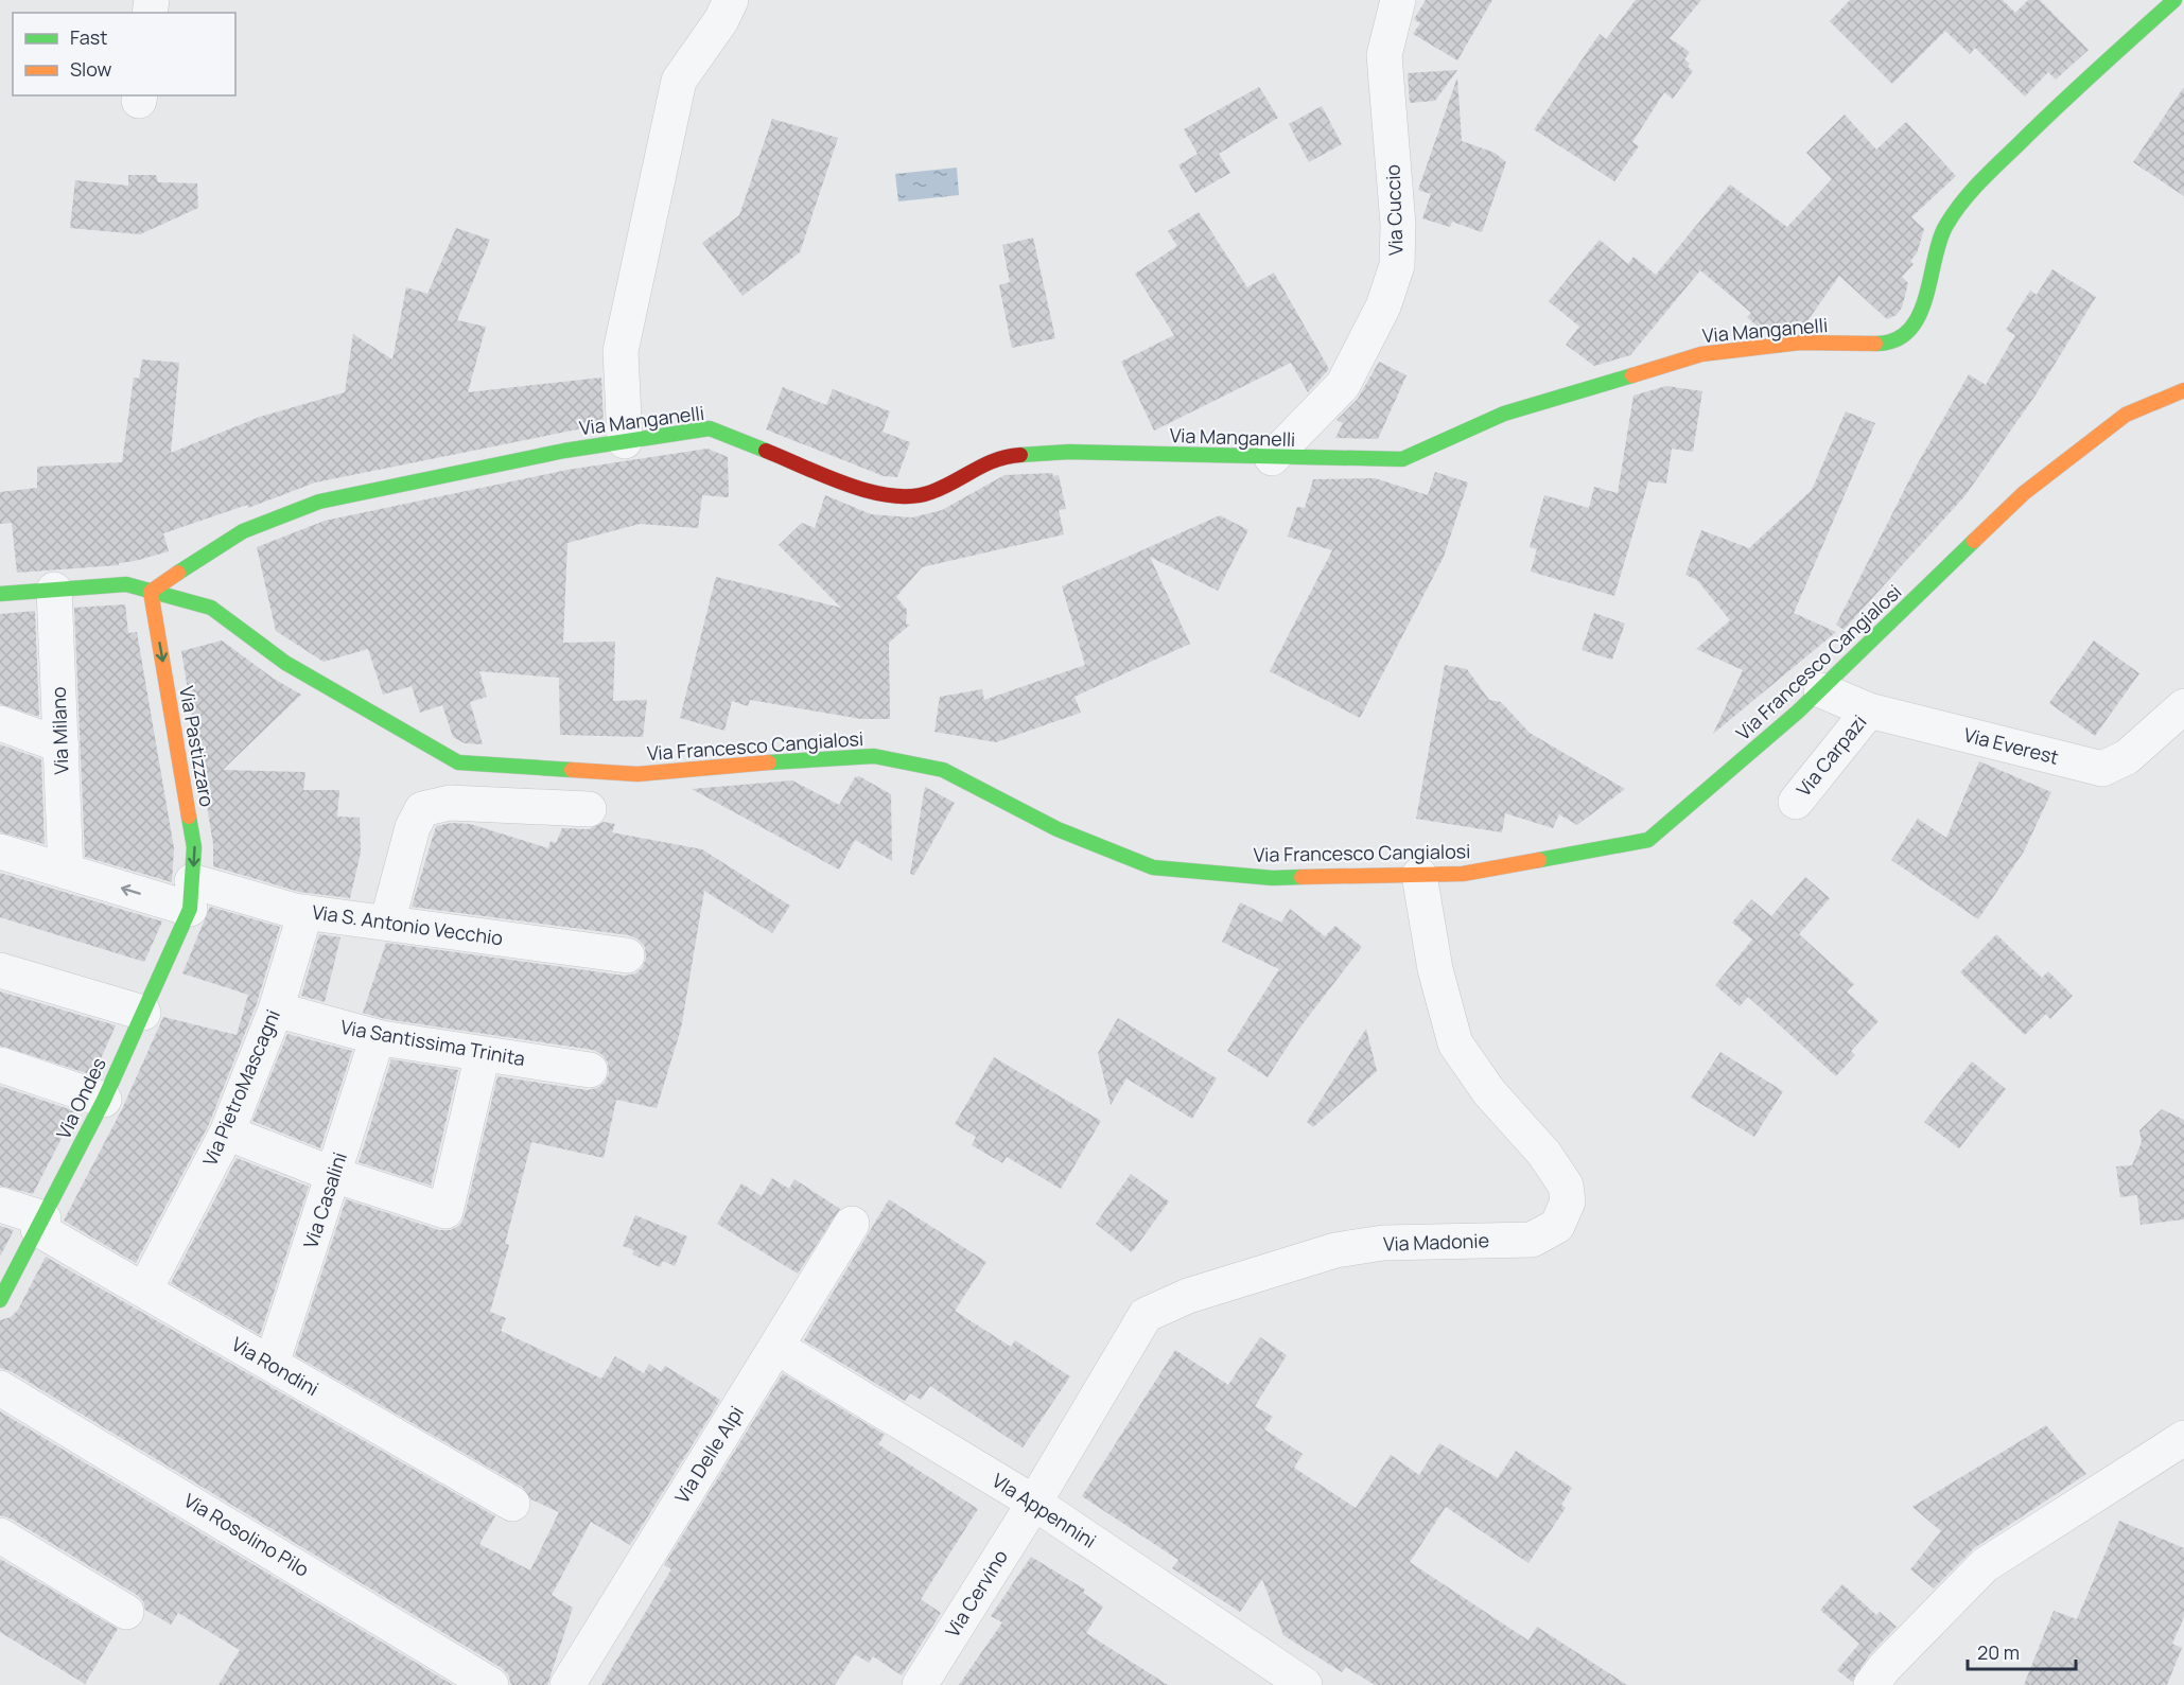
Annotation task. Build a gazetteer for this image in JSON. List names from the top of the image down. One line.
{"streets":{"street":["Via Cuccio","Via Manganelli","Via Francesco Cangialosi","Via Milano","Via Pastizzaro","Via Everest","Via Carpazi","Via S. Antonio Vecchio","Via Santissima Trinita","Via PietroMascagni","Via Ondes","Via Casalini","Via Madonie","Via Rondini","Via Delle Alpi","VIa Appennini","Via Rosolino Pilo","Via Cervino"]},"crossings":[["Via Cuccio","Via Manganelli"],["Via Manganelli","Via Francesco Cangialosi"],["Via Manganelli","Via Pastizzaro"],["Via Francesco Cangialosi","Via Pastizzaro"],["Via Francesco Cangialosi","Via Everest"],["Via Francesco Cangialosi","Via Madonie"],["Via Milano","Via S. Antonio Vecchio"],["Via Pastizzaro","Via S. Antonio Vecchio"],["Via Pastizzaro","Via Ondes"],["Via Everest","Via Carpazi"],["Via S. Antonio Vecchio","Via PietroMascagni"],["Via S. Antonio Vecchio","Via Ondes"],["Via Santissima Trinita","Via PietroMascagni"],["Via Santissima Trinita","Via Casalini"],["Via PietroMascagni","Via Rondini"],["Via Ondes","Via Rondini"],["Via Casalini","Via Rondini"],["Via Madonie","VIa Appennini"],["Via Madonie","Via Cervino"],["Via Delle Alpi","VIa Appennini"],["VIa Appennini","Via Cervino"]],"one_way":["Via Pastizzaro"],"legend":["Fast","Slow"],"scale_bar":"20 m"}
